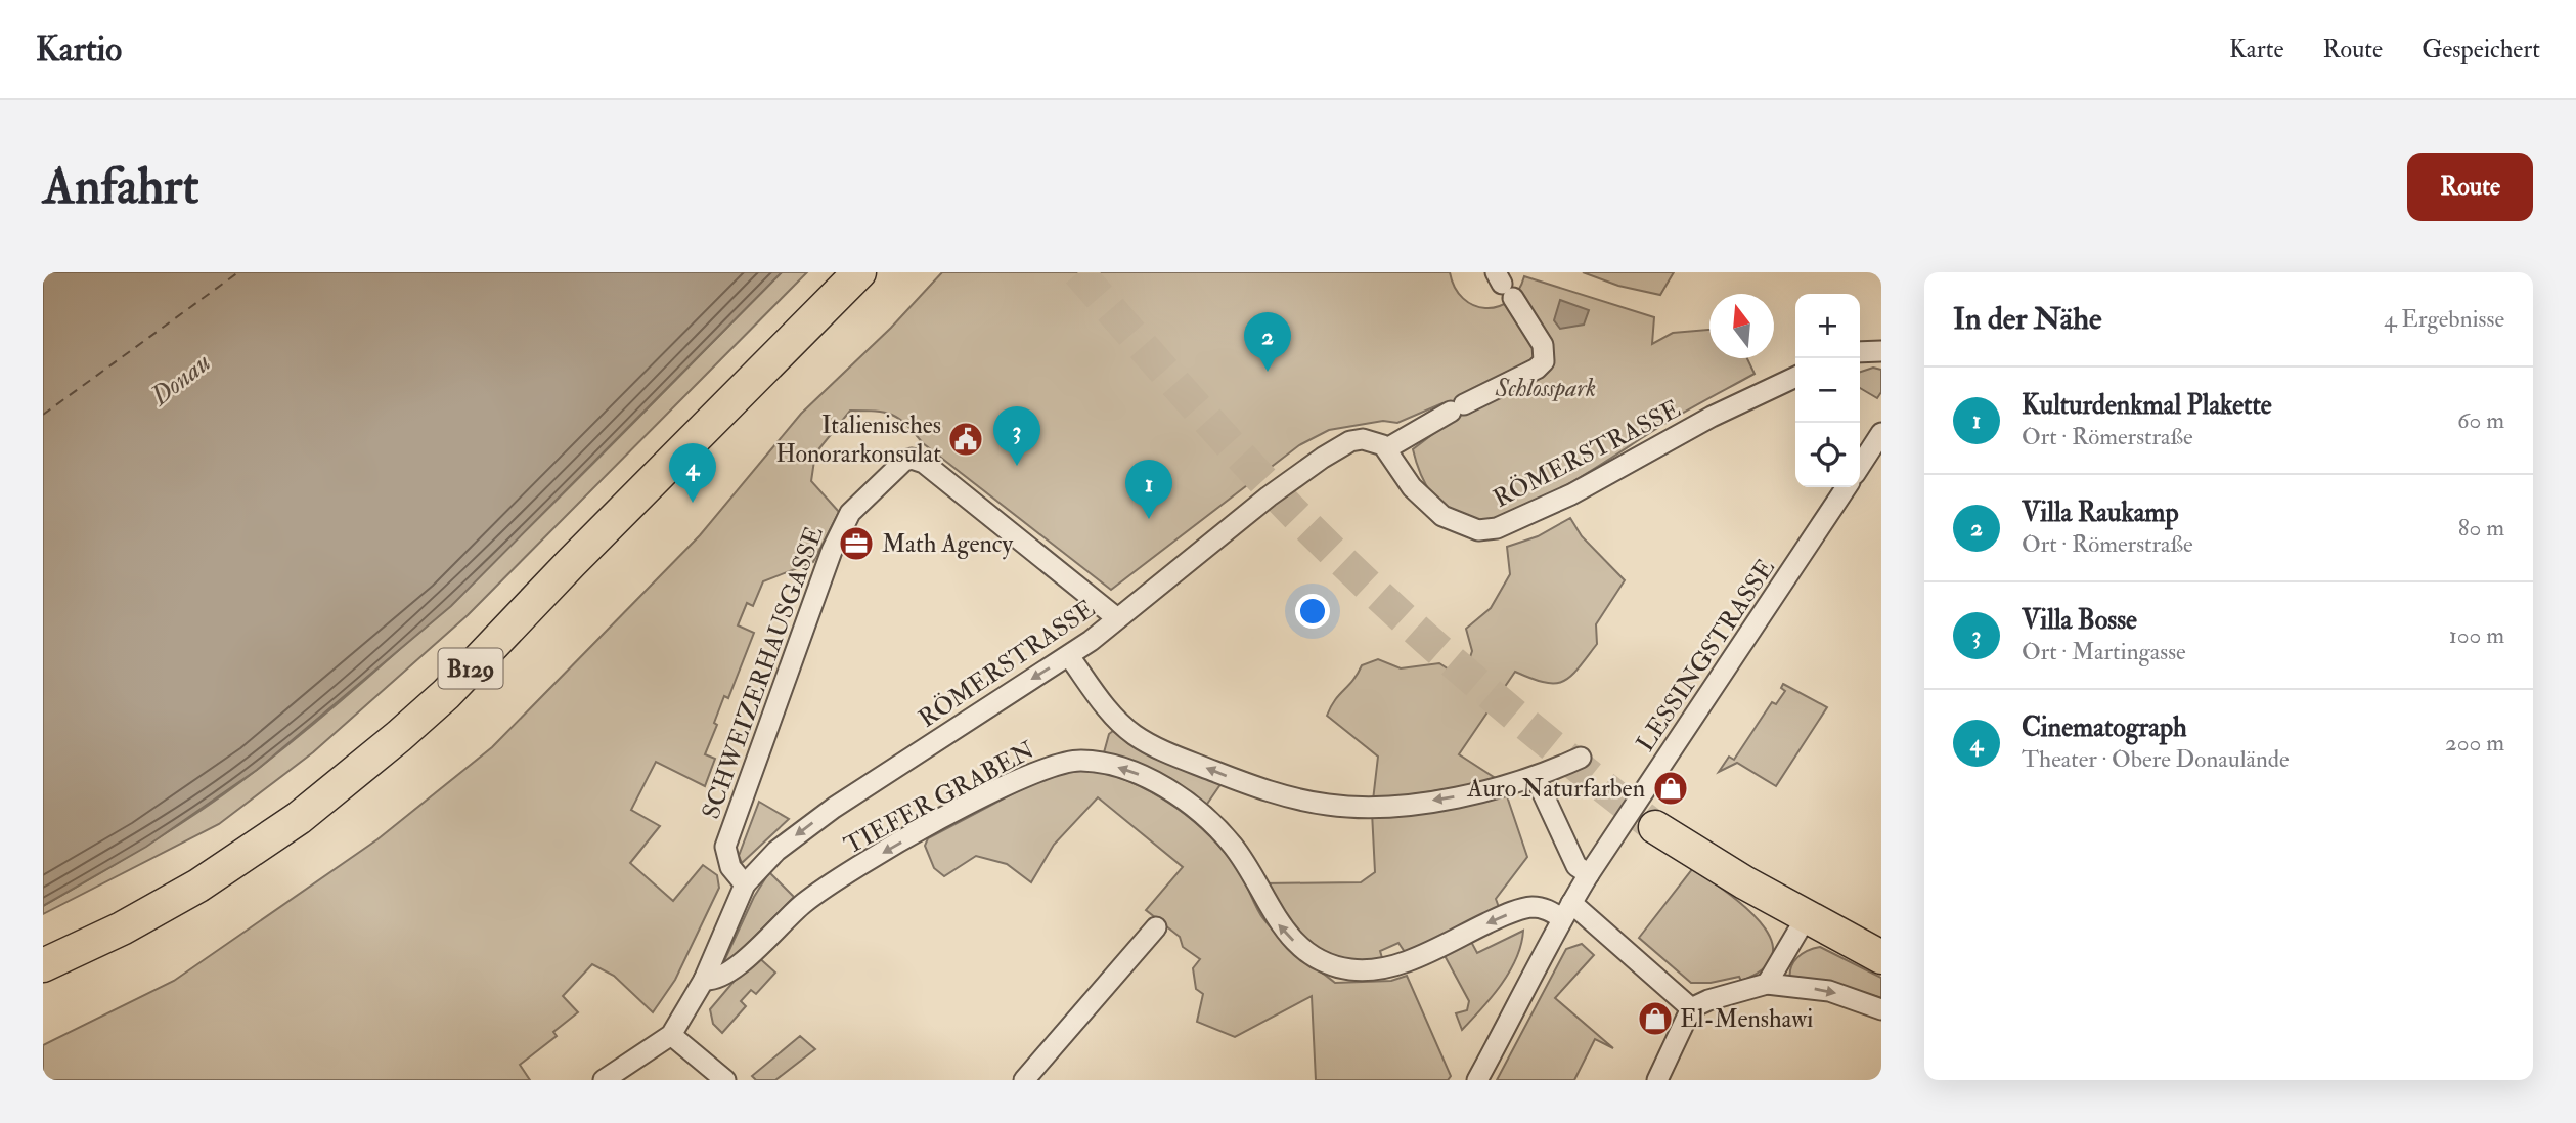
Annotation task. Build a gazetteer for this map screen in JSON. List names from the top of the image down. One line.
{"streets":{"main road":["B129"],"street":["RÖMERSTRASSE","LESSINGSTRASSE","SCHWEIZERHAUSGASSE","TIEFER GRABEN"]},"crossings":[["RÖMERSTRASSE","SCHWEIZERHAUSGASSE"],["RÖMERSTRASSE","TIEFER GRABEN"],["LESSINGSTRASSE","TIEFER GRABEN"]],"one_way":["TIEFER GRABEN"],"water":["Donau"],"parks":["Schlosspark"],"places":{"public building":["Italienisches Honorarkonsulat"],"office":["Math Agency"],"shop":["Auro Naturfarben","El-Menshawi"]},"north":"top","page":{"header":"Kartio","nav":["Karte","Route","Gespeichert"],"buttons":"Route","title":"Anfahrt","heading":["In der Nähe","4 Ergebnisse"],"map_buttons":["+","−"],"pins":["2","3","4","1"],"list":[{"mark":"1","name":"Kulturdenkmal Plakette","note":"Ort · Römerstraße","value":"60 m"},{"mark":"2","name":"Villa Raukamp","note":"Ort · Römerstraße","value":"80 m"},{"mark":"3","name":"Villa Bosse","note":"Ort · Martingasse","value":"100 m"},{"mark":"4","name":"Cinematograph","note":"Theater · Obere Donaulände","value":"200 m"}]}}
